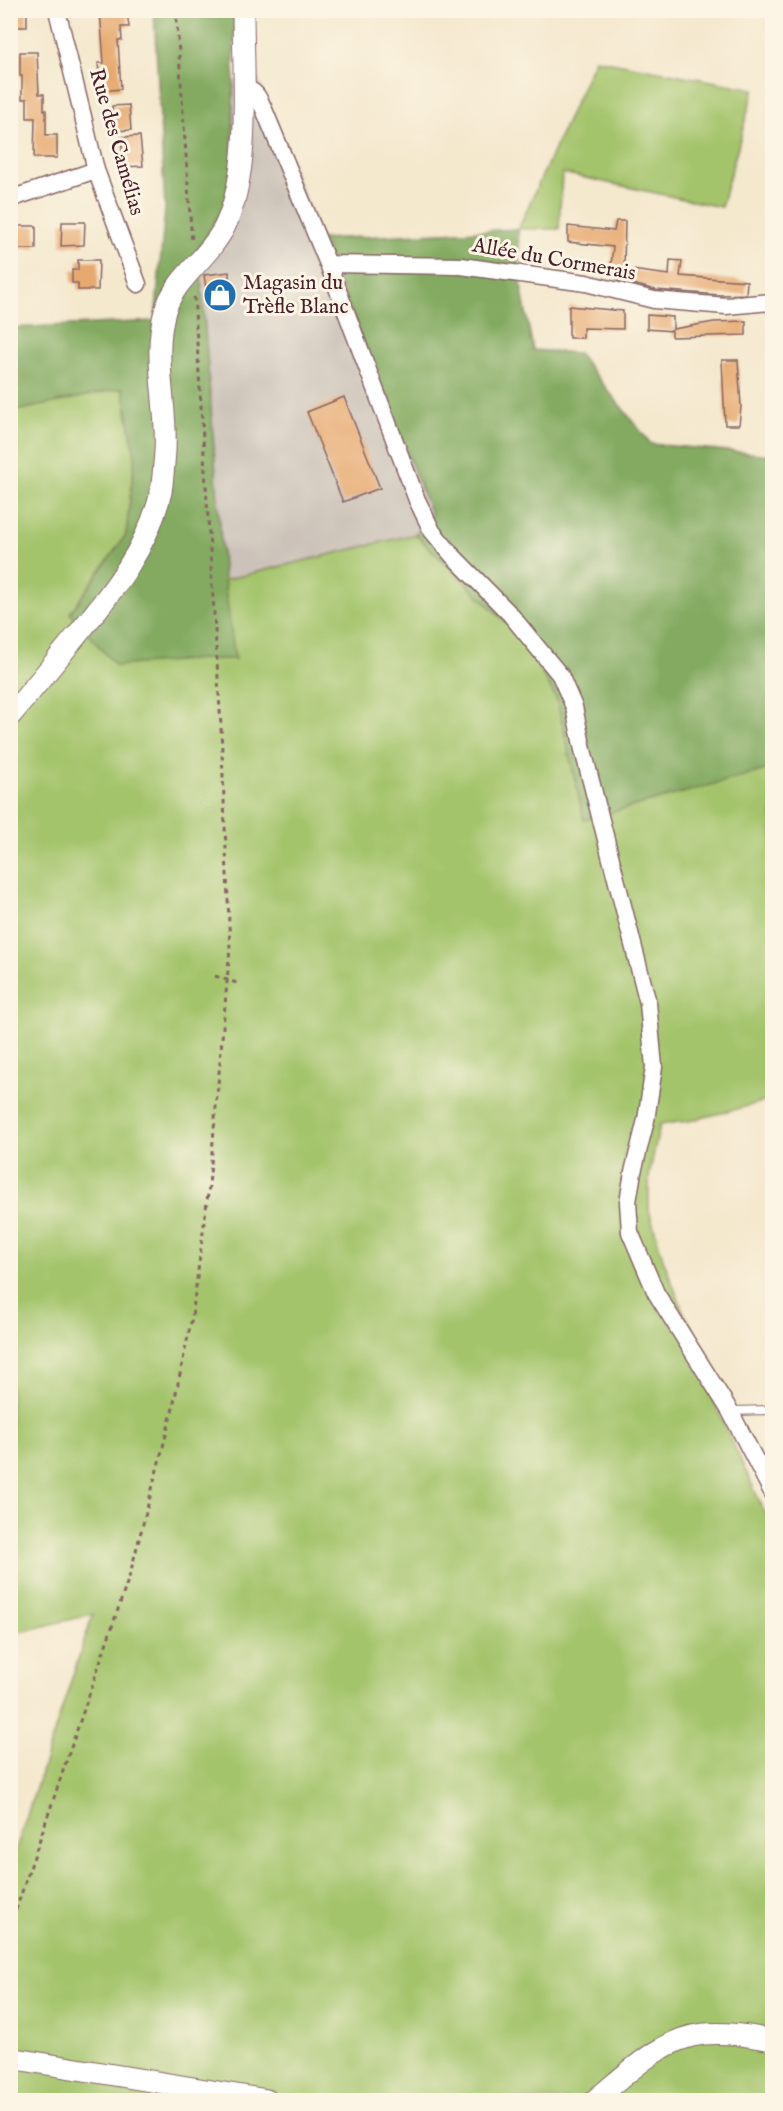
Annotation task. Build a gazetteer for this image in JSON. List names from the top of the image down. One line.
{"streets":{"street":["Rue des Camélias","Allée du Cormerais"]},"places":{"shop":["Magasin du Trèfle Blanc"]}}
